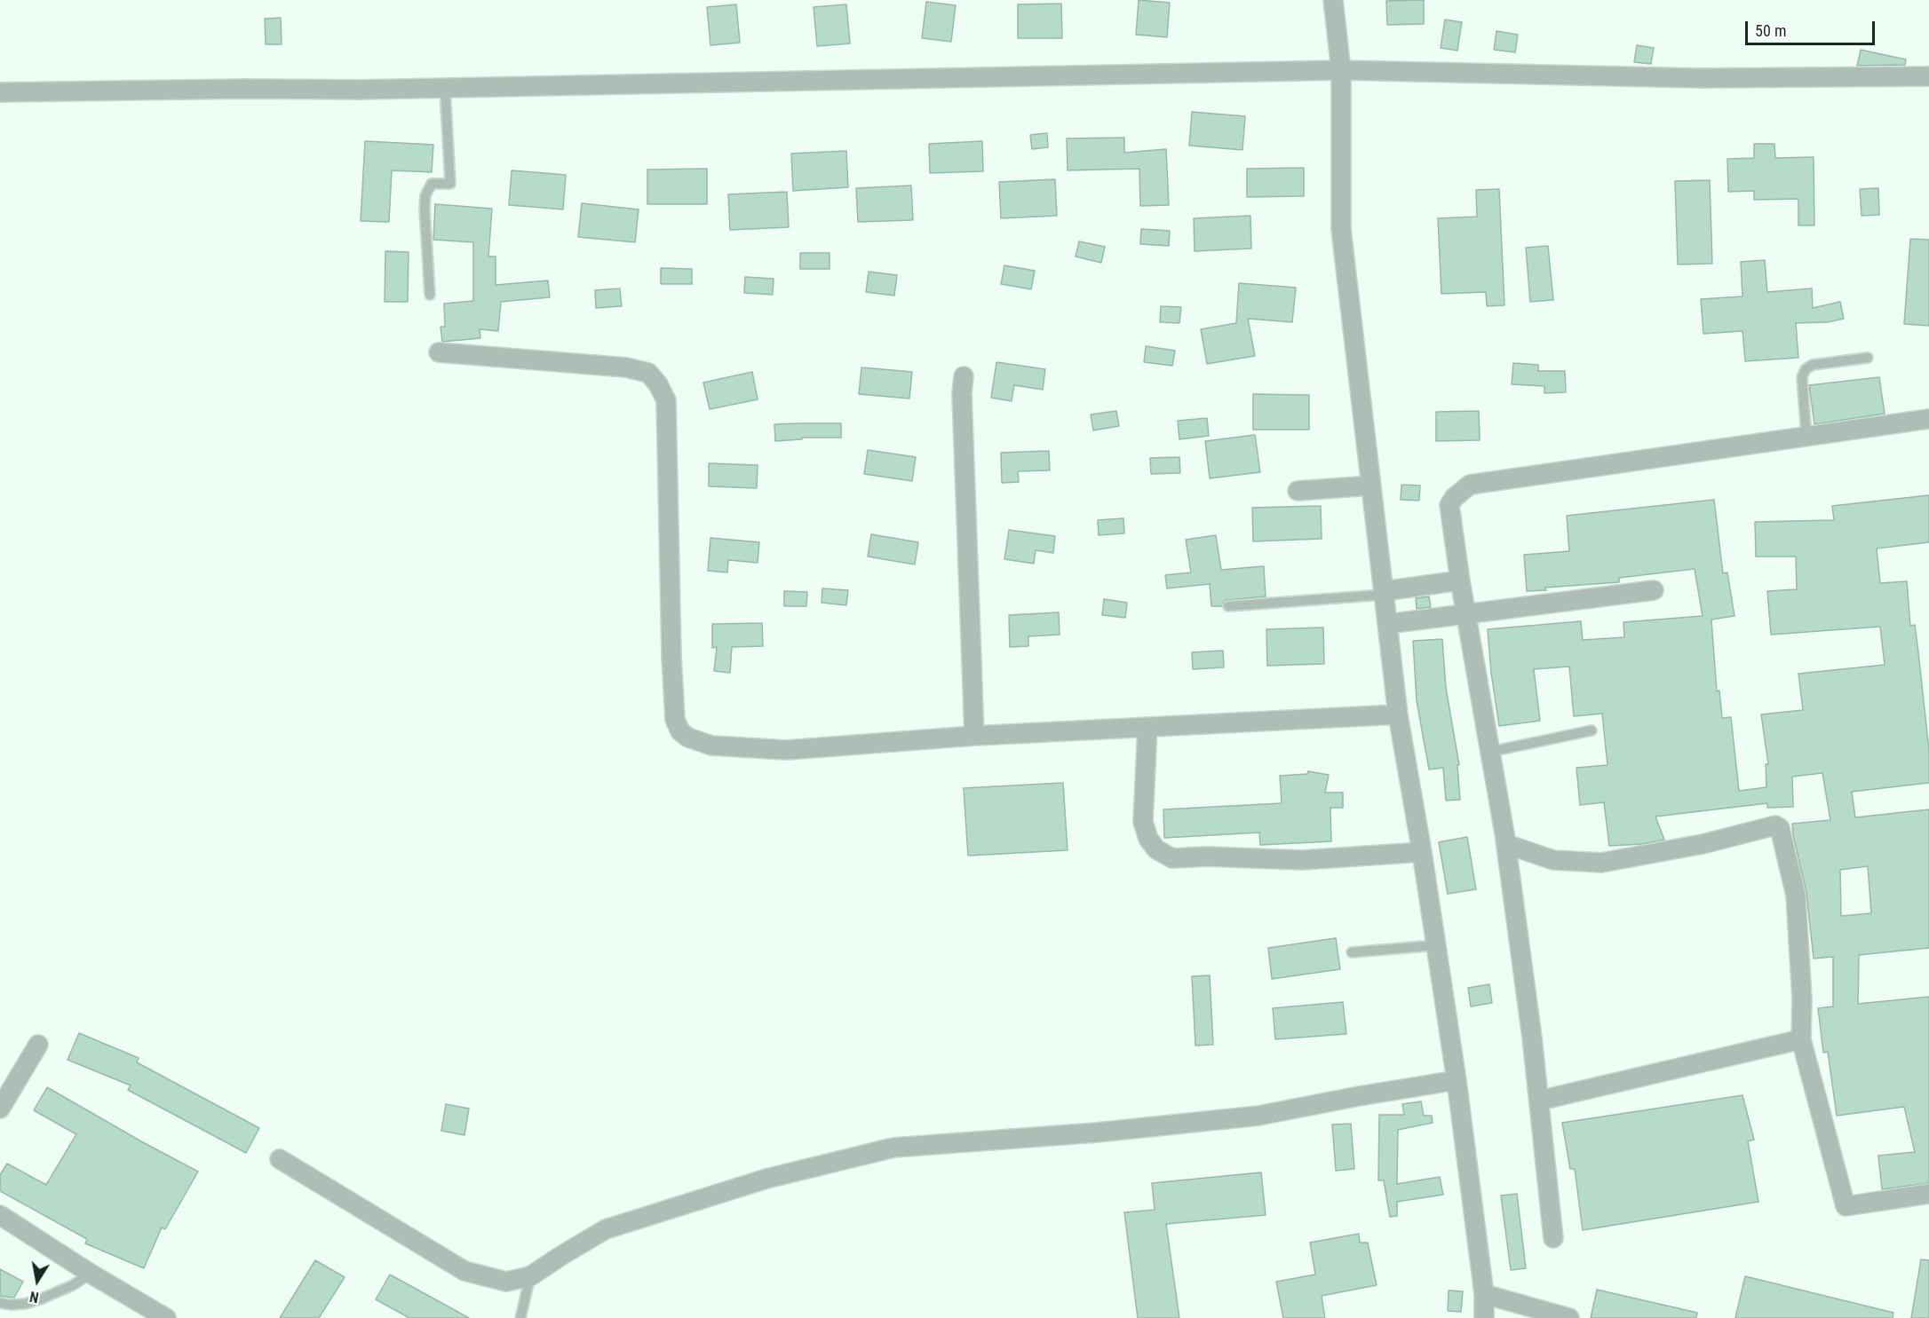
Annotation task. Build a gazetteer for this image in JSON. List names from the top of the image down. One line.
{"scale_bar":"50 m","north":"bottom"}
